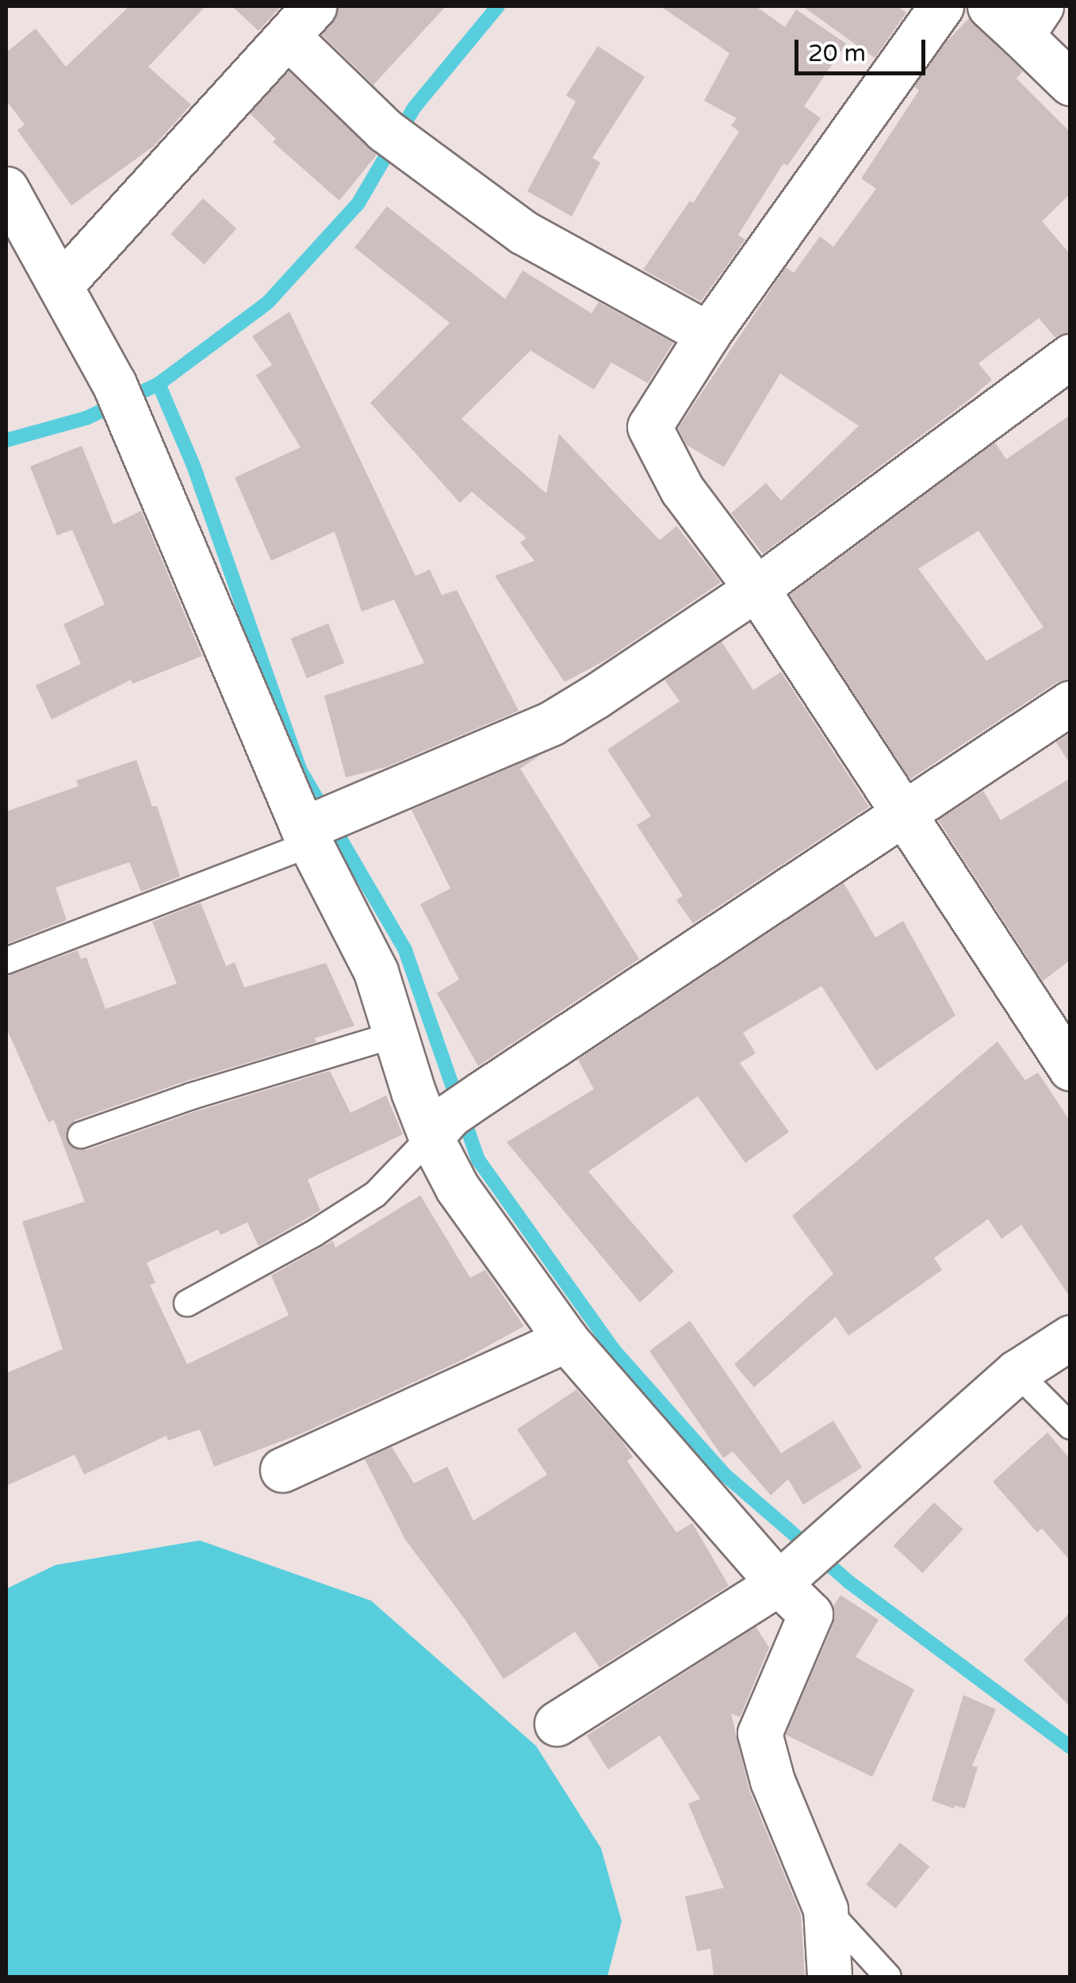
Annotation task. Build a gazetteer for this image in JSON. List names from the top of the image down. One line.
{"scale_bar":"20 m"}
